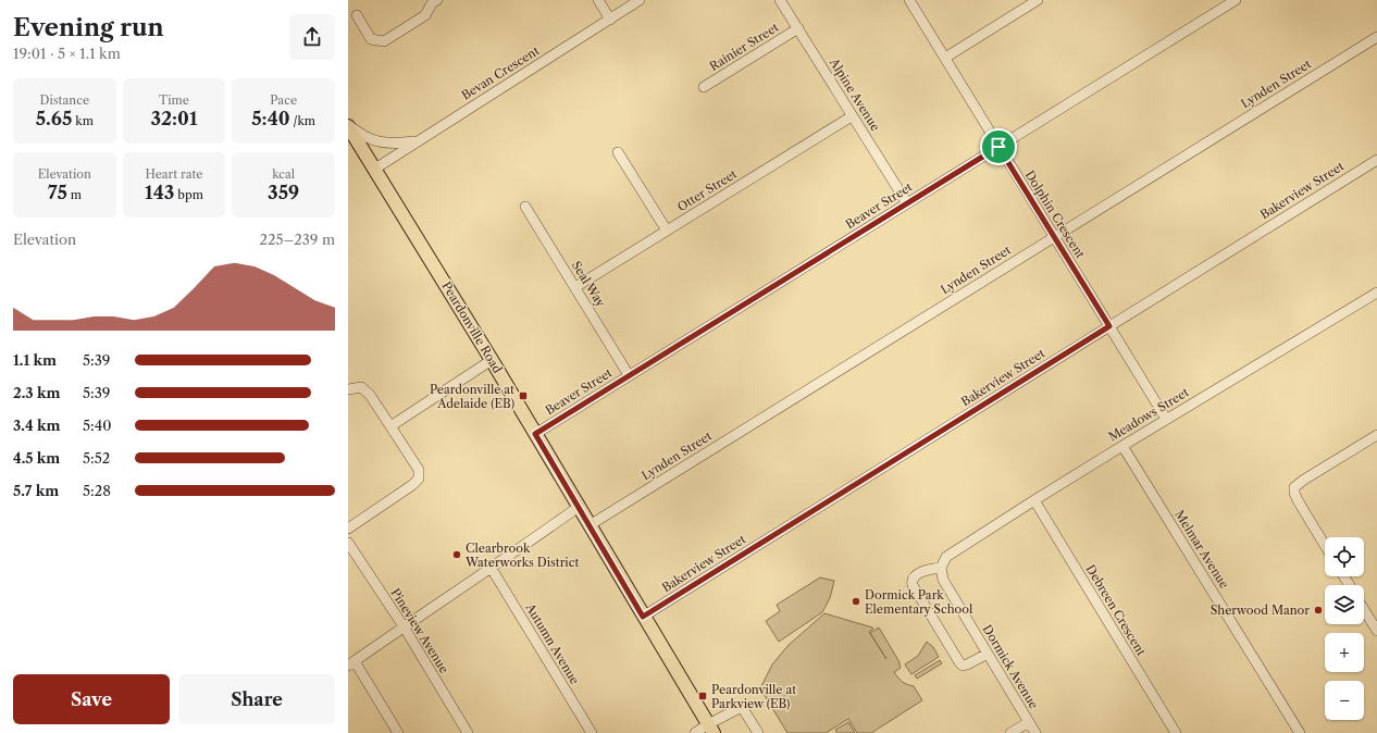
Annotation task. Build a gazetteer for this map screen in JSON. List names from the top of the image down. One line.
{"streets":{"main road":["Peardonville Road"],"street":["Rainier Street","Bevan Crescent","Lynden Street","Alpine Avenue","Otter Street","Bakerview Street","Beaver Street","Dolphin Crescent","Seal Way","Meadows Street","Melmar Avenue","Debreen Crescent","Pineview Avenue","Autumn Avenue","Dormick Avenue"]},"crossings":[["Rainier Street","Alpine Avenue"],["Bevan Crescent","Peardonville Road"],["Lynden Street","Dolphin Crescent"],["Lynden Street","Peardonville Road"],["Alpine Avenue","Otter Street"],["Alpine Avenue","Beaver Street"],["Otter Street","Seal Way"],["Bakerview Street","Dolphin Crescent"],["Bakerview Street","Peardonville Road"],["Beaver Street","Dolphin Crescent"],["Beaver Street","Seal Way"],["Beaver Street","Peardonville Road"],["Dolphin Crescent","Meadows Street"],["Meadows Street","Melmar Avenue"],["Meadows Street","Debreen Crescent"],["Meadows Street","Dormick Avenue"]],"places":{"transit":["Peardonville at Adelaide (EB)","Peardonville at Parkview (EB)"],"other":["Clearbrook Waterworks District","Dormick Park Elementary School","Sherwood Manor"]},"page":{"heading":["Evening run","19:01 · 5 × 1.1 km"],"stats":[["Distance","5.65 km"],["Time","32:01"],["Pace","5:40 /km"],["Elevation","75 m"],["Heart rate","143 bpm"],["kcal","359"]],"chart":["Elevation","225–239 m"],"list":[{"name":"1.1 km","note":"5:39"},{"name":"2.3 km","note":"5:39"},{"name":"3.4 km","note":"5:40"},{"name":"4.5 km","note":"5:52"},{"name":"5.7 km","note":"5:28"}],"map_buttons":["+","−"],"buttons":["Save","Share"]}}
